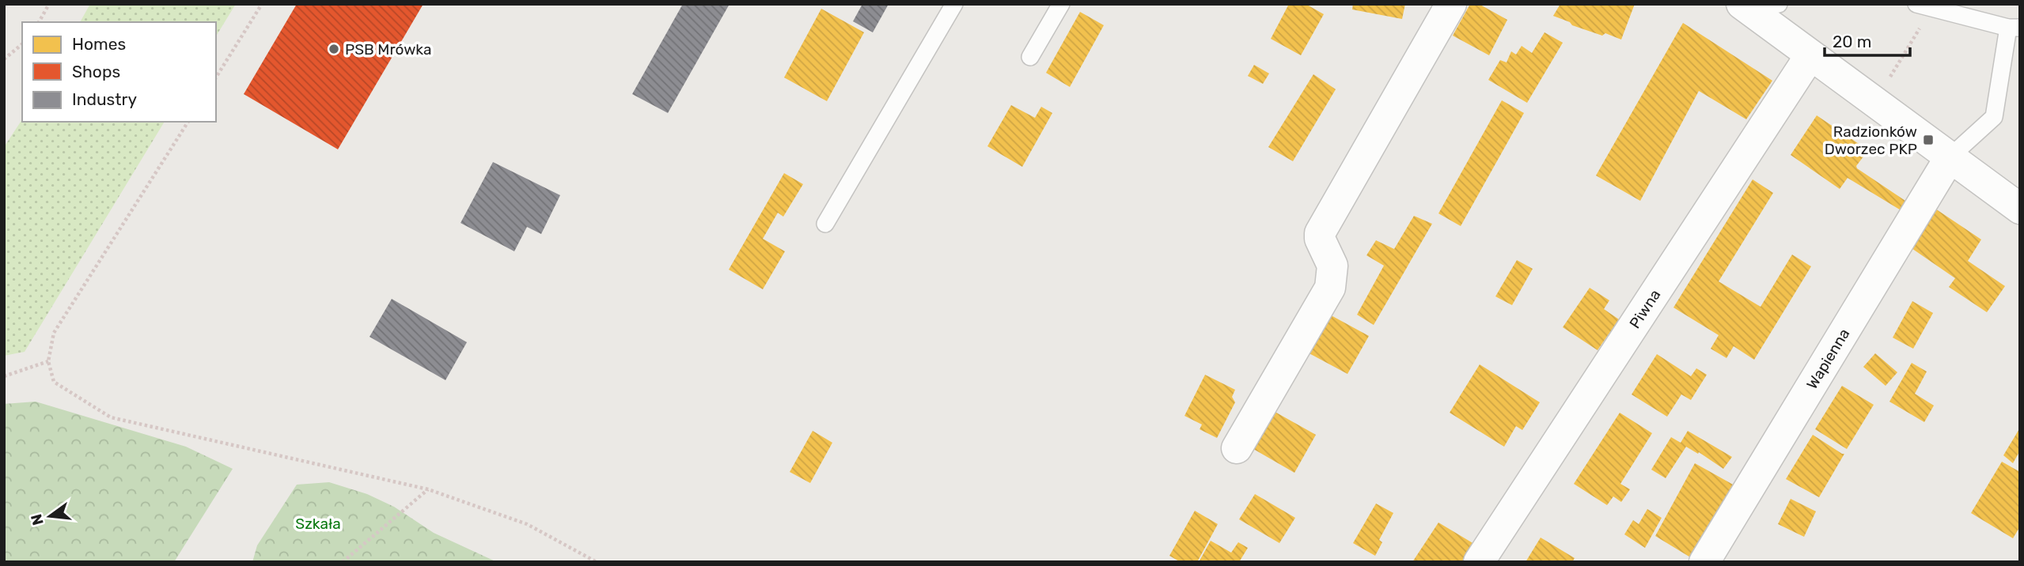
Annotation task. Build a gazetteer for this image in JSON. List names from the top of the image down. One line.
{"streets":{"street":["Piwna","Wapienna"]},"parks":["Szkała"],"places":{"other":["PSB Mrówka"],"transit":["Radzionków Dworzec PKP"]},"legend":["Homes","Shops","Industry"],"scale_bar":"20 m","north":"left"}
